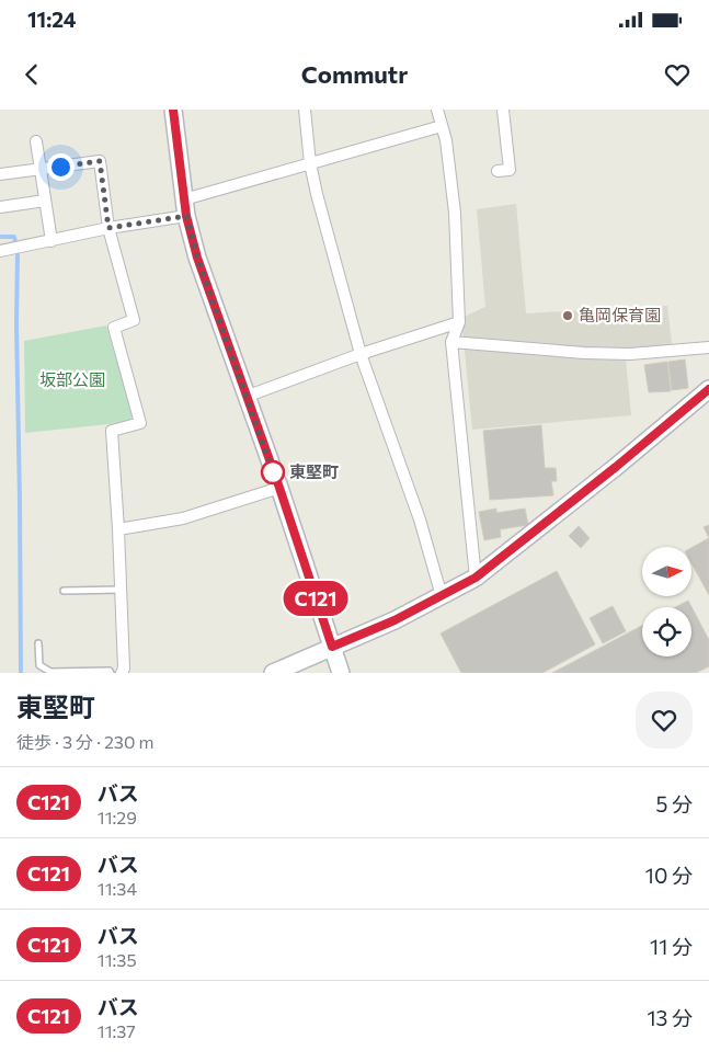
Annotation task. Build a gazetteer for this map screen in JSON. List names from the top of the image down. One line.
{"parks":["坂部公園"],"places":["亀岡保育園","東堅町"],"lines":["bus line C121"],"north":"right","page":{"status":"11:24","header":"Commutr","on_map":"C121","heading":["東堅町","徒歩 · 3 分 · 230 m"],"list":[{"mark":"C121","name":"バス","note":"11:29","value":"5 分"},{"mark":"C121","name":"バス","note":"11:34","value":"10 分"},{"mark":"C121","name":"バス","note":"11:35","value":"11 分"},{"mark":"C121","name":"バス","note":"11:37","value":"13 分"}]}}
